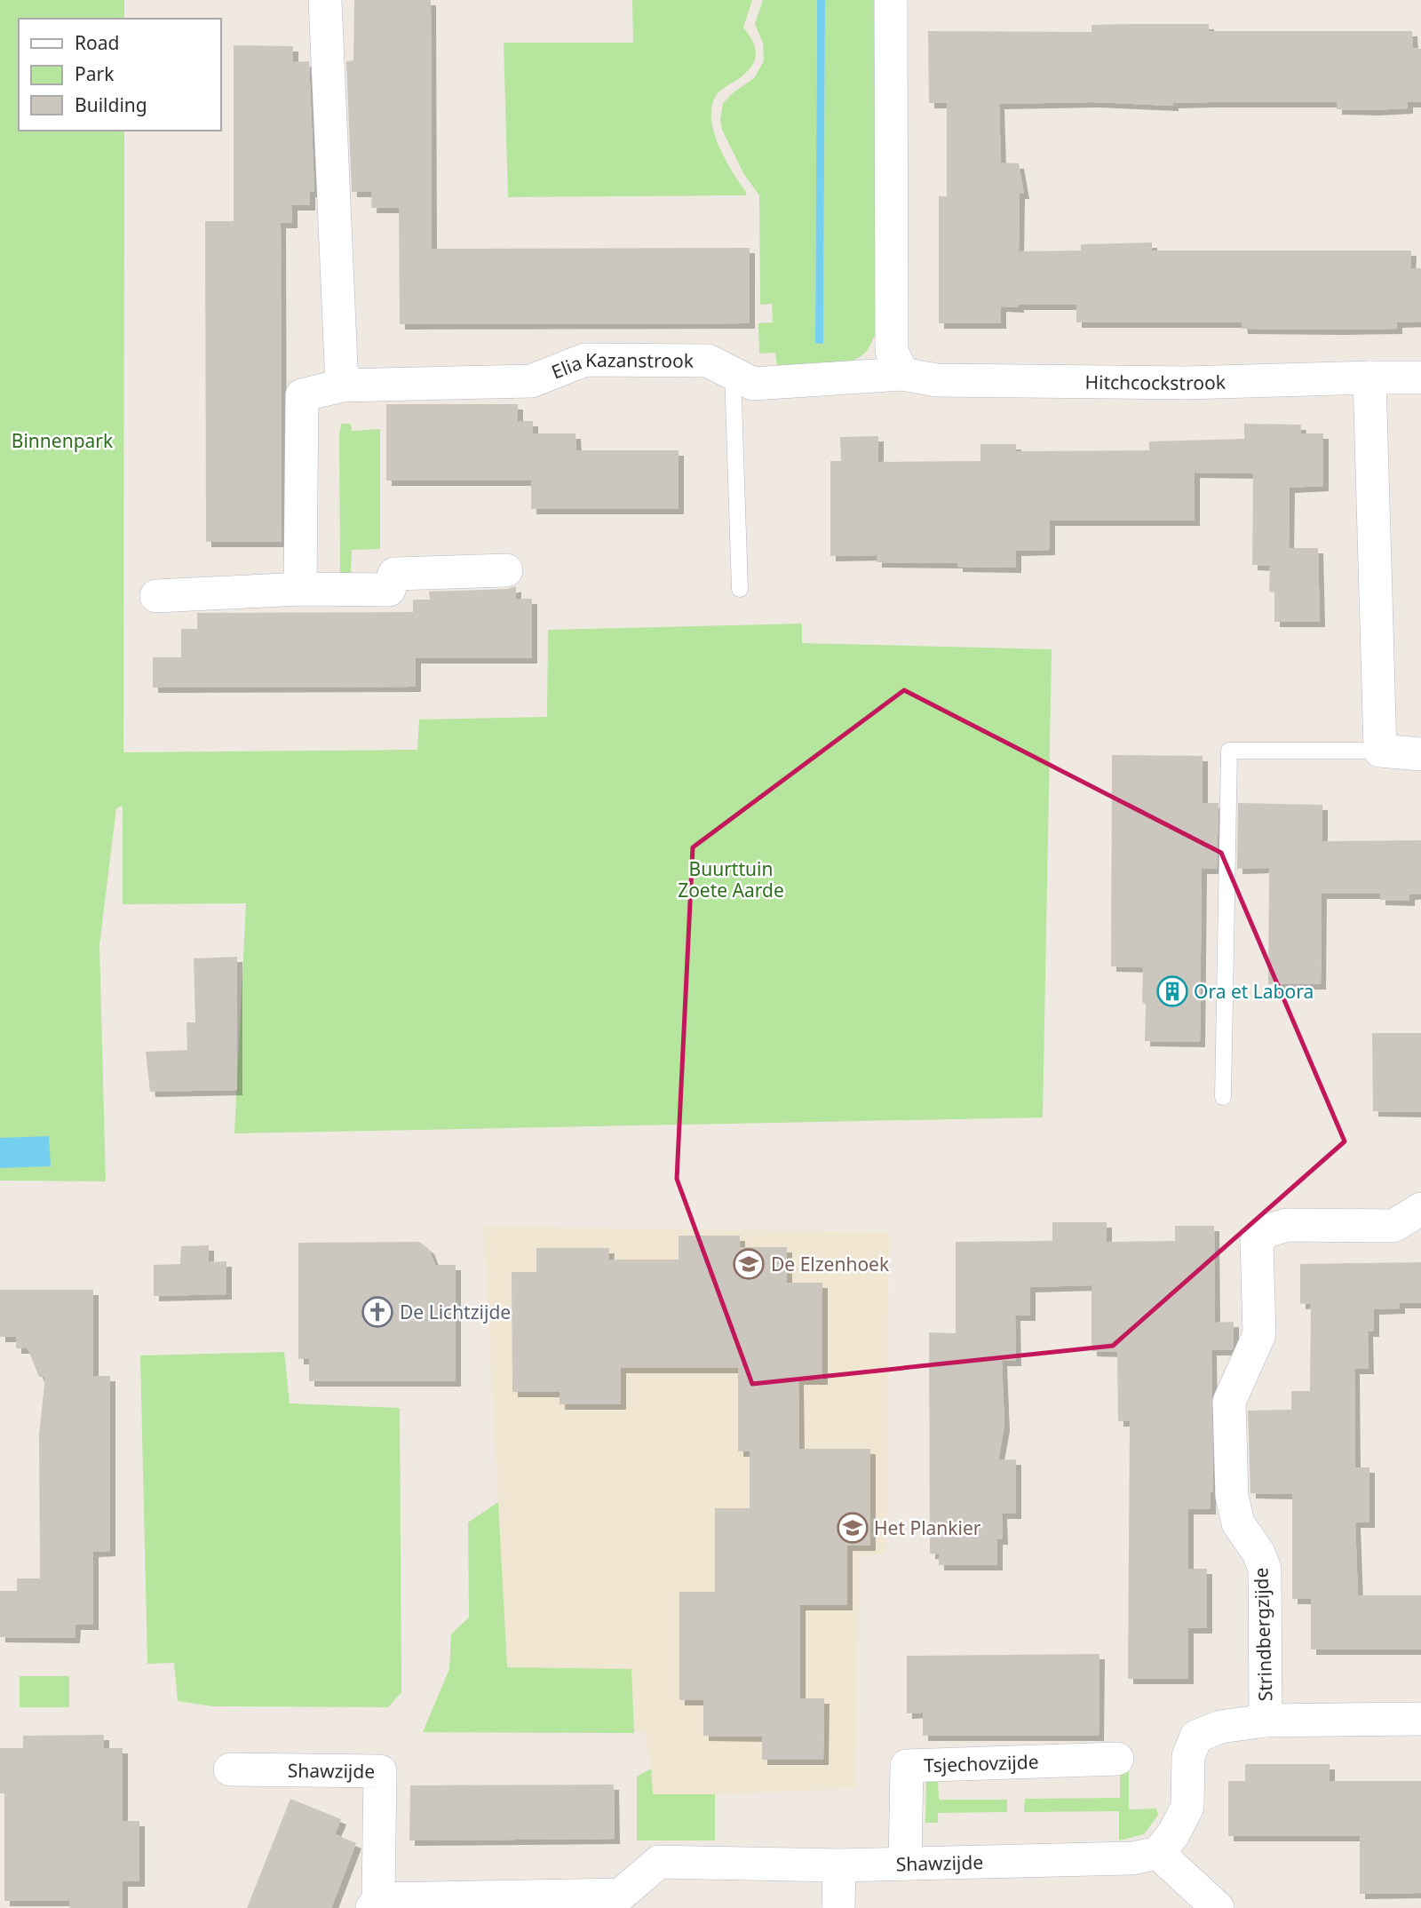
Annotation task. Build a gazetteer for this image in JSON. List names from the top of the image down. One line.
{"streets":{"street":["Elia Kazanstrook","Hitchcockstrook","Strindbergzijde","Tsjechovzijde","Shawzijde"]},"crossings":[["Elia Kazanstrook","Hitchcockstrook"],["Tsjechovzijde","Shawzijde"]],"parks":["Binnenpark","Buurttuin Zoete Aarde"],"places":{"building":["Ora et Labora"],"school or university":["De Elzenhoek","Het Plankier"],"church":["De Lichtzijde"]},"legend":["Road","Park","Building"]}
